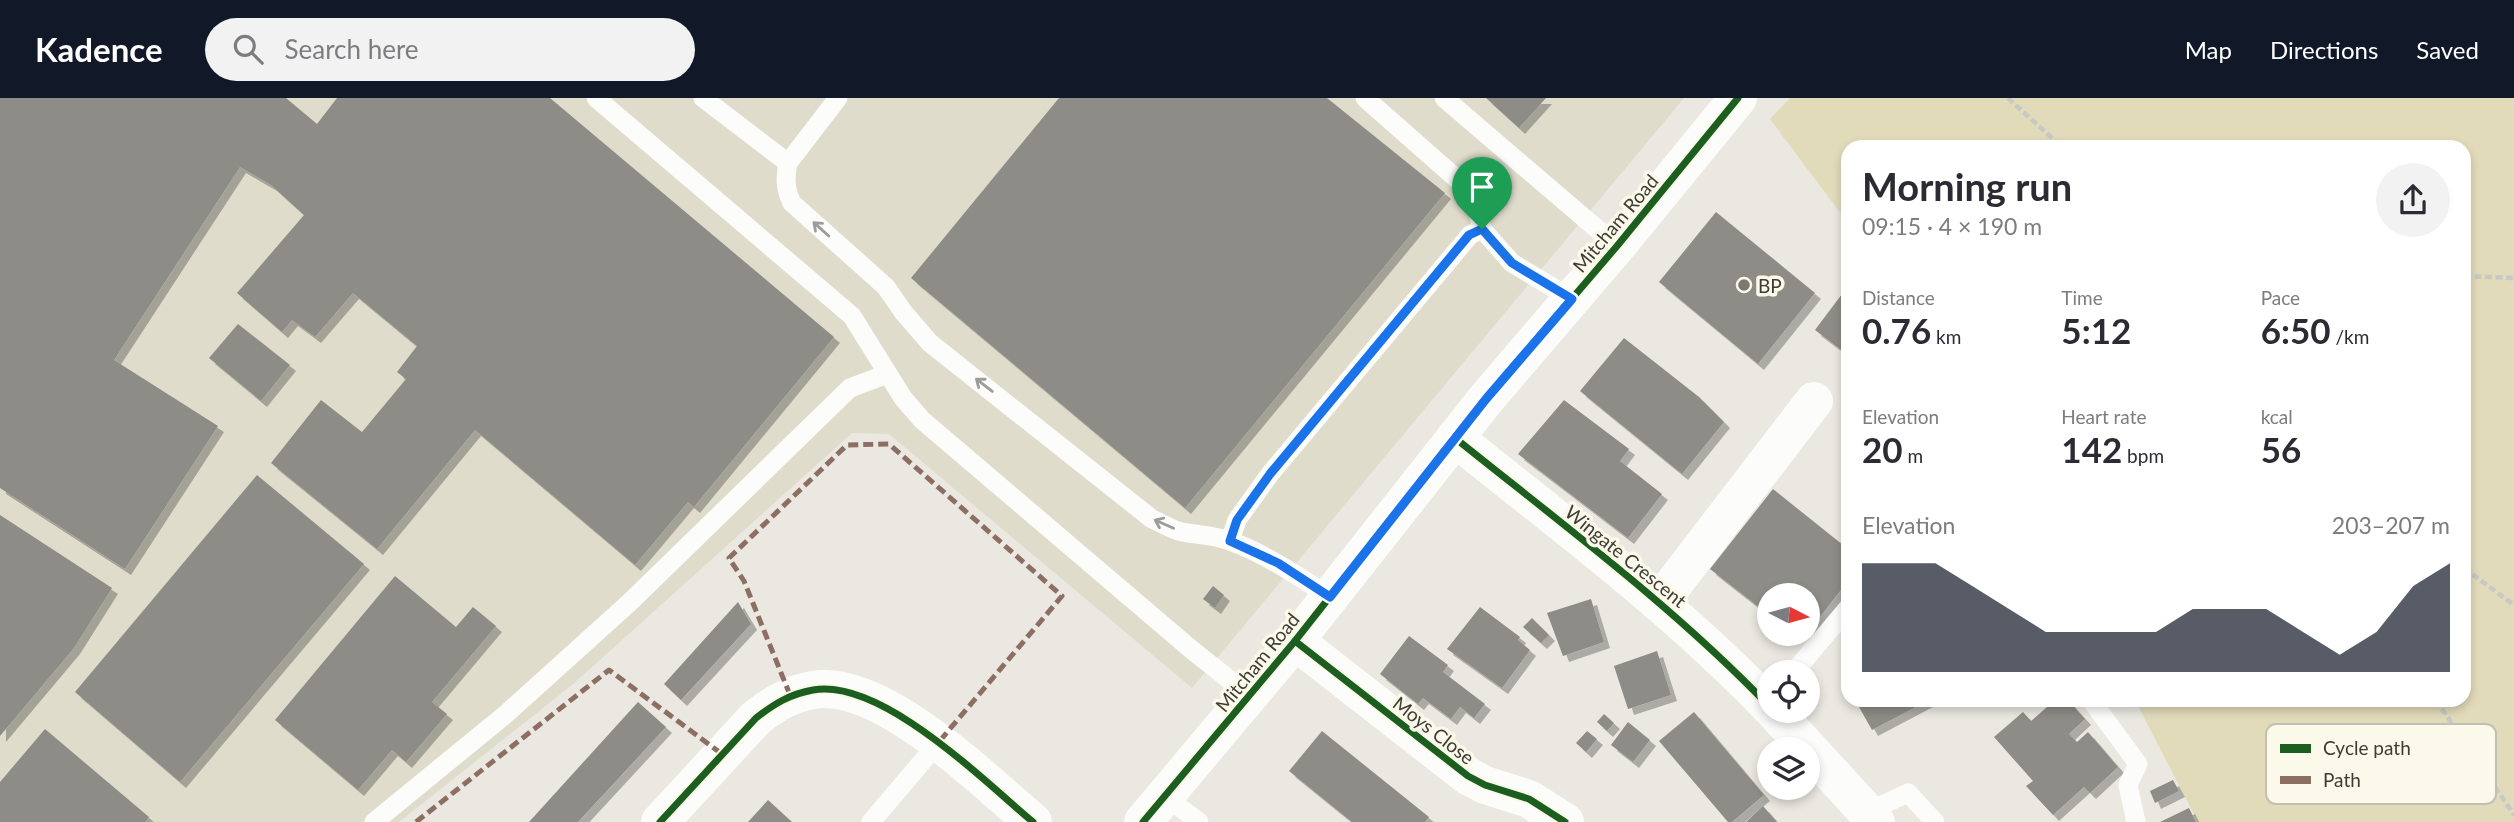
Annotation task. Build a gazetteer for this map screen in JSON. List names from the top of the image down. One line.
{"streets":{"street":["Mitcham Road","Wingate Crescent","Moys Close"]},"crossings":[["Mitcham Road","Wingate Crescent"],["Mitcham Road","Moys Close"]],"places":["BP"],"legend":["Cycle path","Path"],"north":"right","page":{"header":"Kadence","search":"Search here","nav":["Map","Directions","Saved"],"heading":["Morning run","09:15 · 4 × 190 m"],"stats":[["Distance","0.76 km"],["Time","5:12"],["Pace","6:50 /km"],["Elevation","20 m"],["Heart rate","142 bpm"],["kcal","56"]],"chart":["Elevation","203–207 m"]}}
